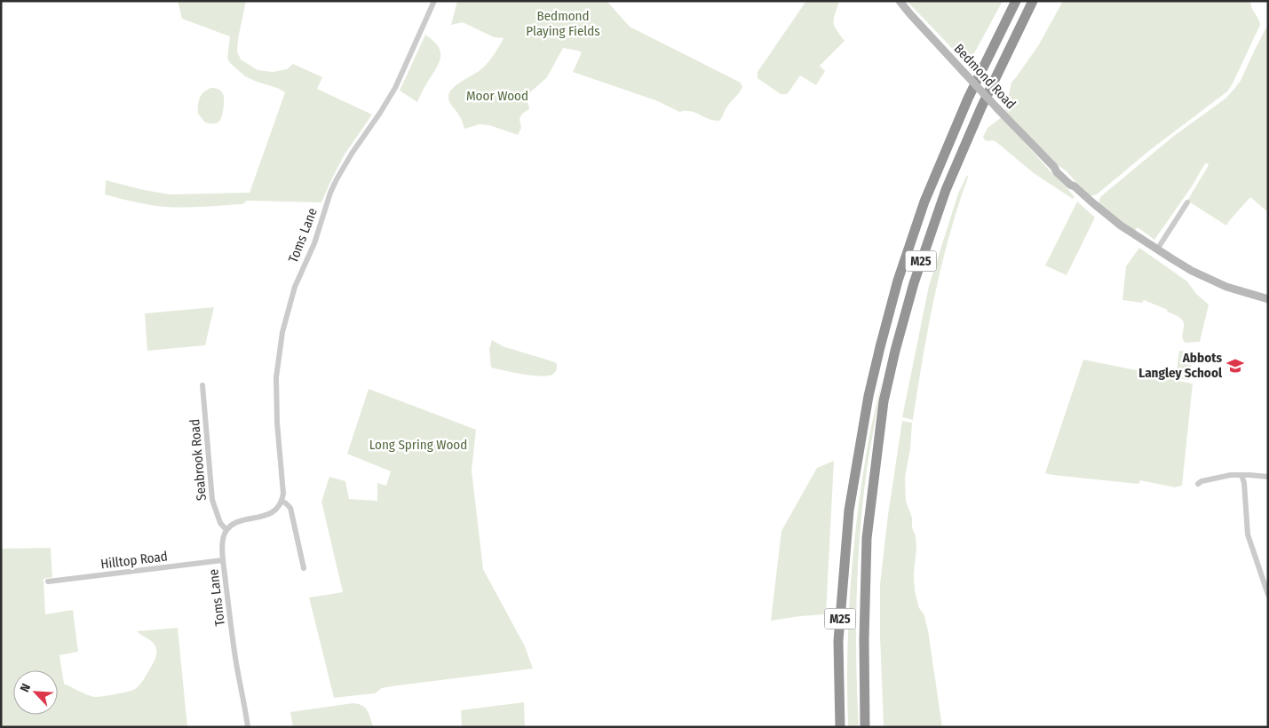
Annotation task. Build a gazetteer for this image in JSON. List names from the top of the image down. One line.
{"streets":{"highway":["M25"],"street":["Bedmond Road","Toms Lane","Seabrook Road","Hilltop Road"]},"crossings":[["Toms Lane","Seabrook Road"],["Toms Lane","Hilltop Road"]],"parks":["Bedmond Playing Fields","Moor Wood","Long Spring Wood"],"places":{"school or university":["Abbots Langley School"]},"north":"top left"}
